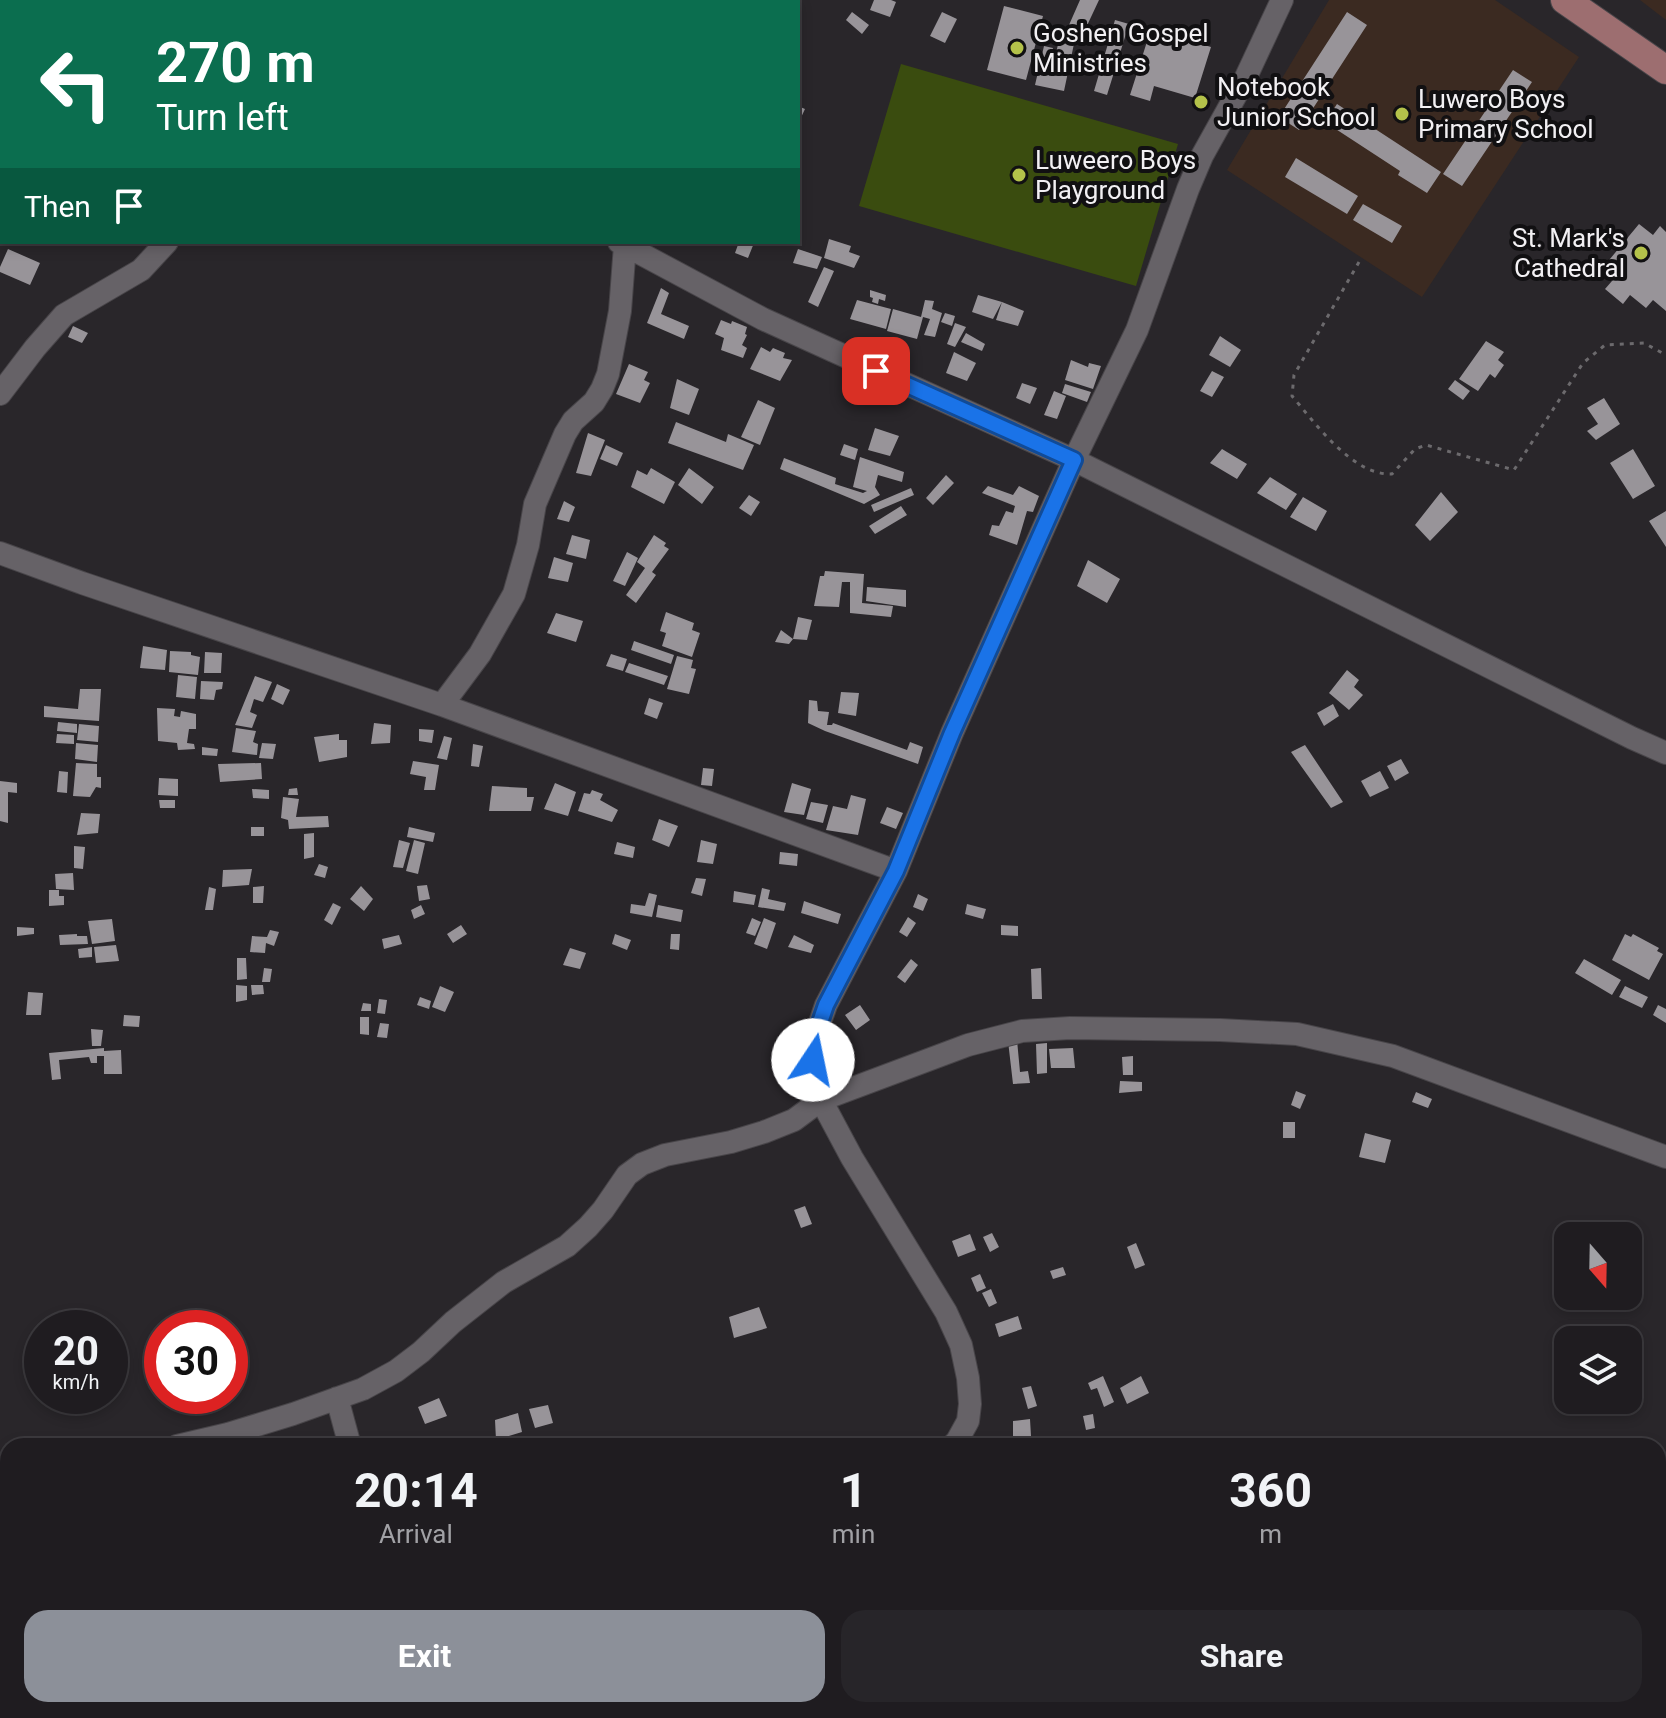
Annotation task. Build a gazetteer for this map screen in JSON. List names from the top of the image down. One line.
{"places":["Goshen Gospel Ministries","Notebook Junior School","Luwero Boys Primary School","Luweero Boys Playground","St. Mark's Cathedral"],"north":"bottom","page":{"turn":["270 m","Turn left"],"then":"Then","speed":"20 km/h","limit":"30","eta":["20:14","Arrival","1","min","360","m"],"buttons":["Exit","Share"]}}
